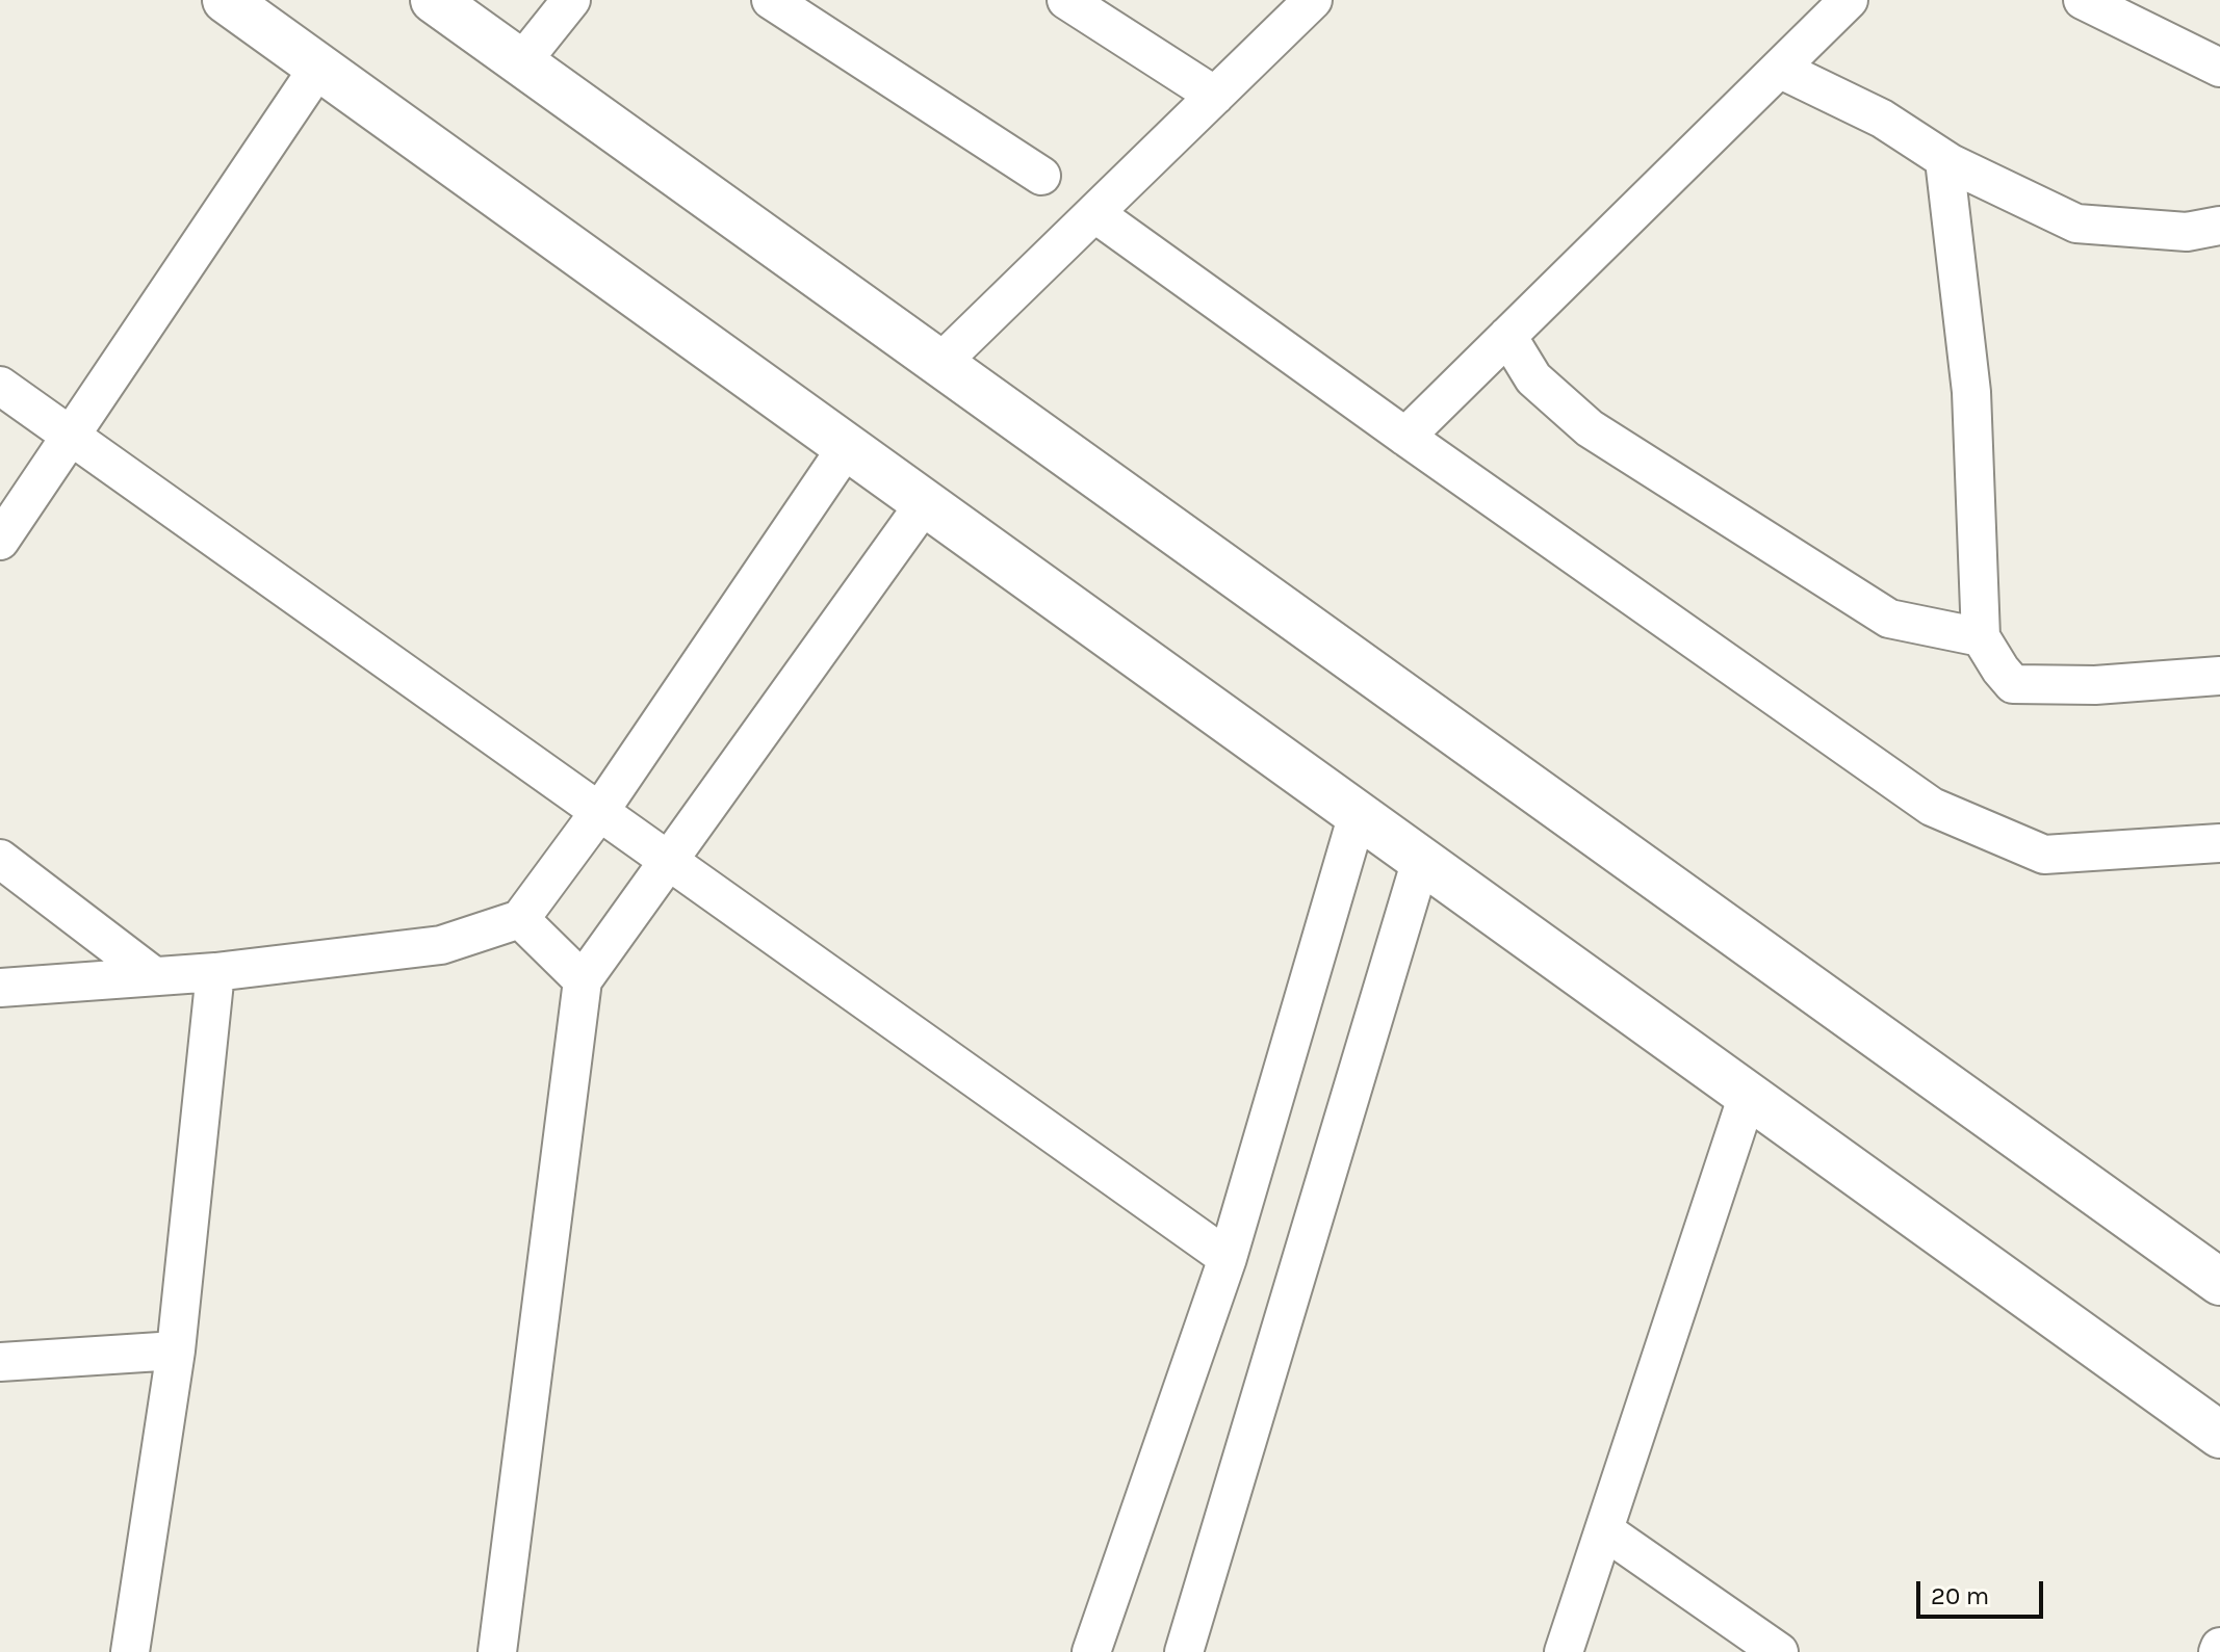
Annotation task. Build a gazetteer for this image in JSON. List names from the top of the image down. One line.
{"scale_bar":"20 m"}
